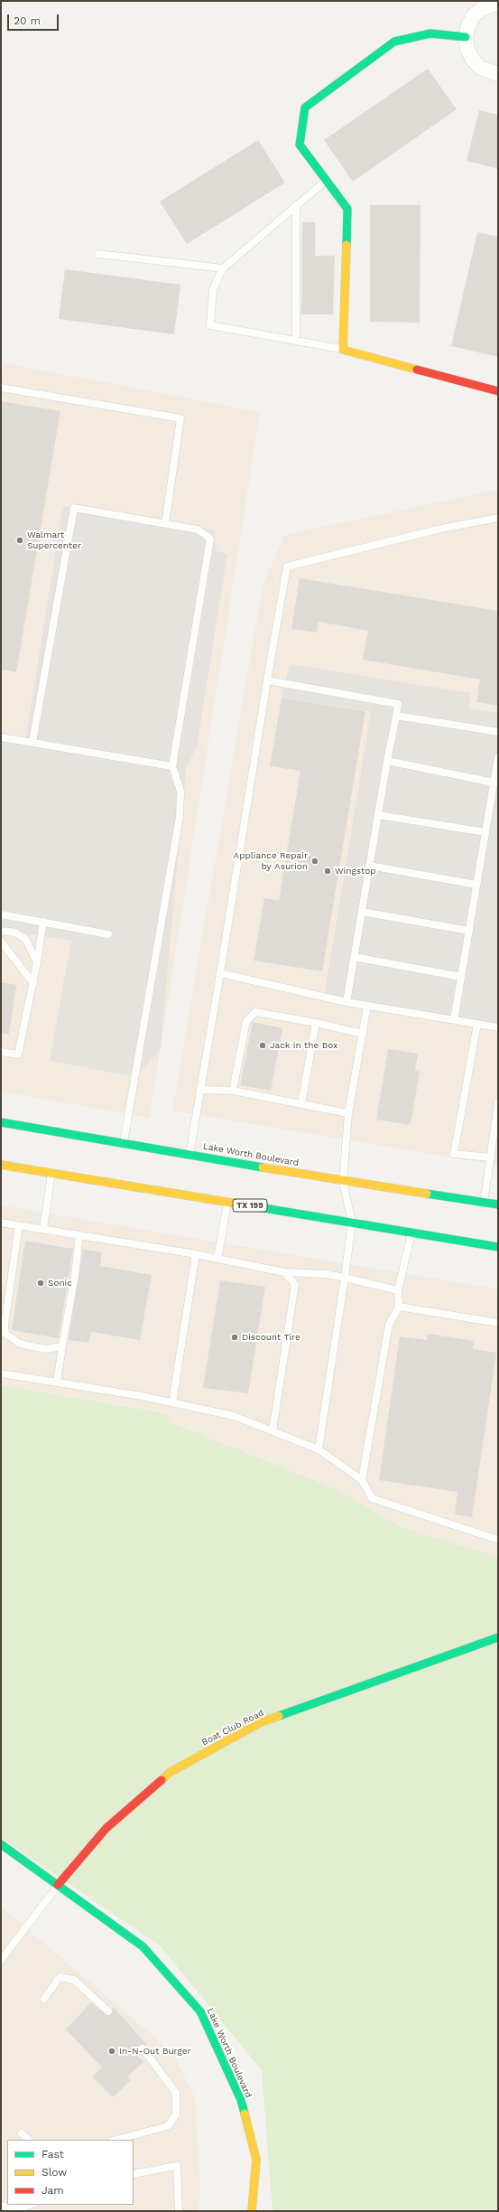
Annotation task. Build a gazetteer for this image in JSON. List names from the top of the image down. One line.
{"streets":{"main road":["Lake Worth Boulevard","TX 199","Boat Club Road"]},"crossings":[["Lake Worth Boulevard","Boat Club Road"]],"places":["Walmart Supercenter","Appliance Repair by Asurion","Wingstop","Jack in the Box","Sonic","Discount Tire","In-N-Out Burger"],"legend":["Fast","Slow","Jam"],"scale_bar":"20 m"}
